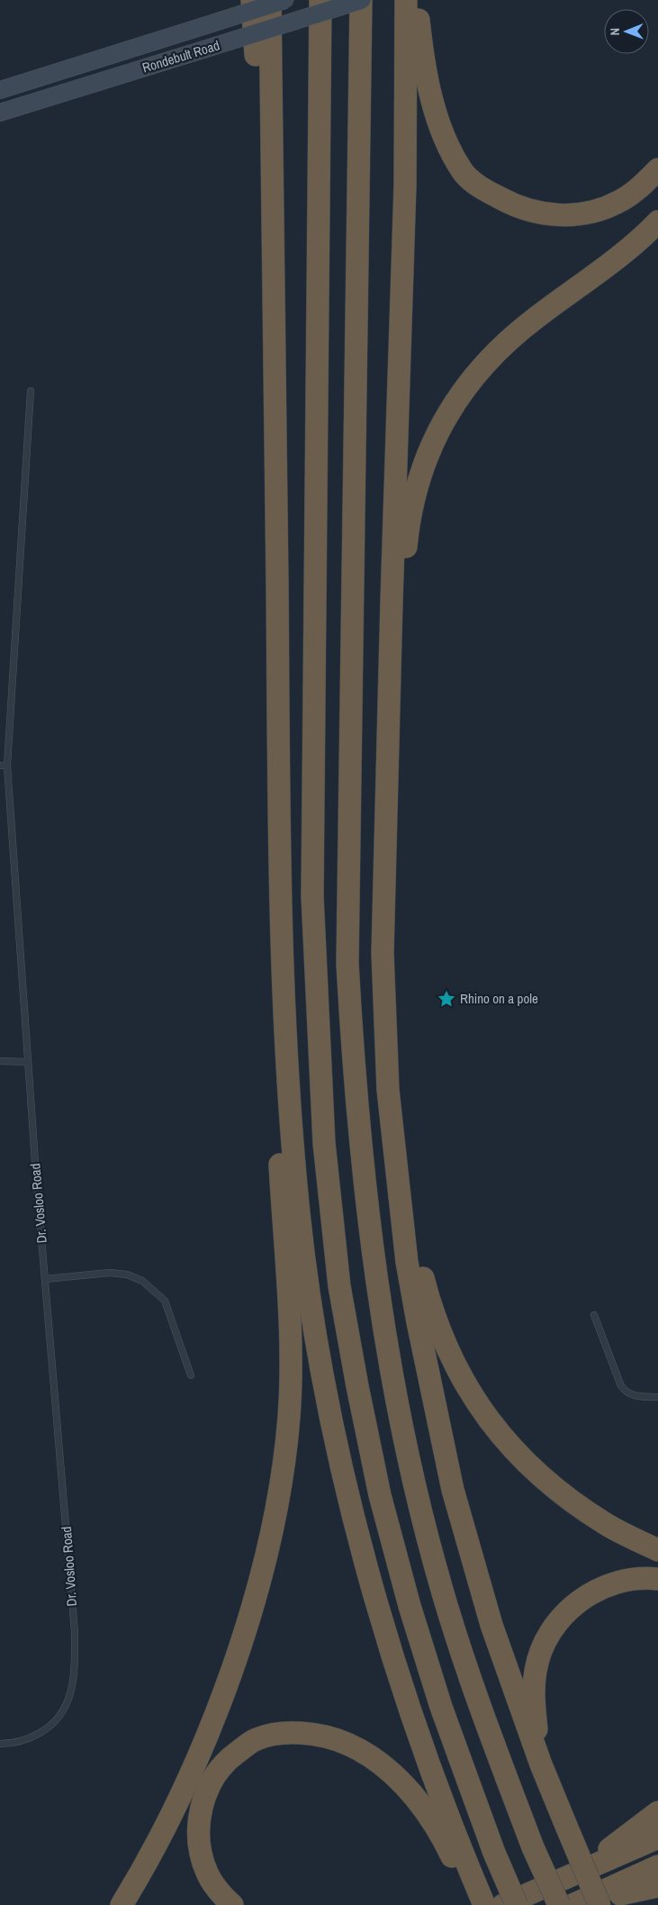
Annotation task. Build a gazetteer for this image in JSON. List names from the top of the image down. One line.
{"streets":{"main road":["Rondebult Road"],"lane":["Dr. Vosloo Road"]},"places":{"place":["Rhino on a pole"]},"north":"left"}
